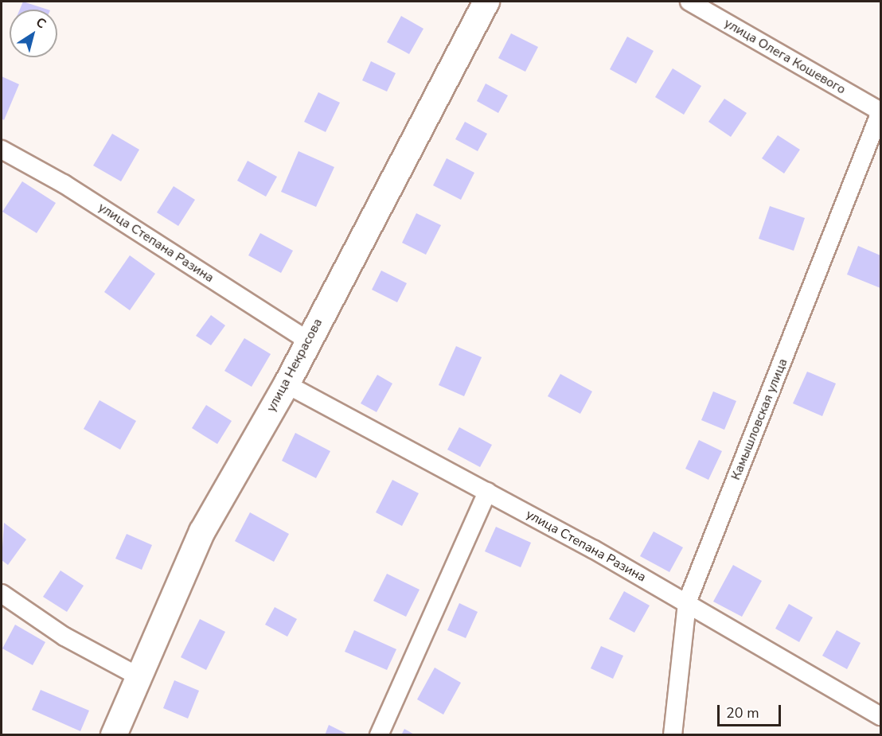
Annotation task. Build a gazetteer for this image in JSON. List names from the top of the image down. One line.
{"streets":{"street":["улица Олега Кошевого","улица Степана Разина","улица Некрасова","Камышловская улица"]},"crossings":[["улица Олега Кошевого","Камышловская улица"],["улица Степана Разина","улица Некрасова"],["улица Степана Разина","Камышловская улица"]],"scale_bar":"20 m","north":"top right"}
